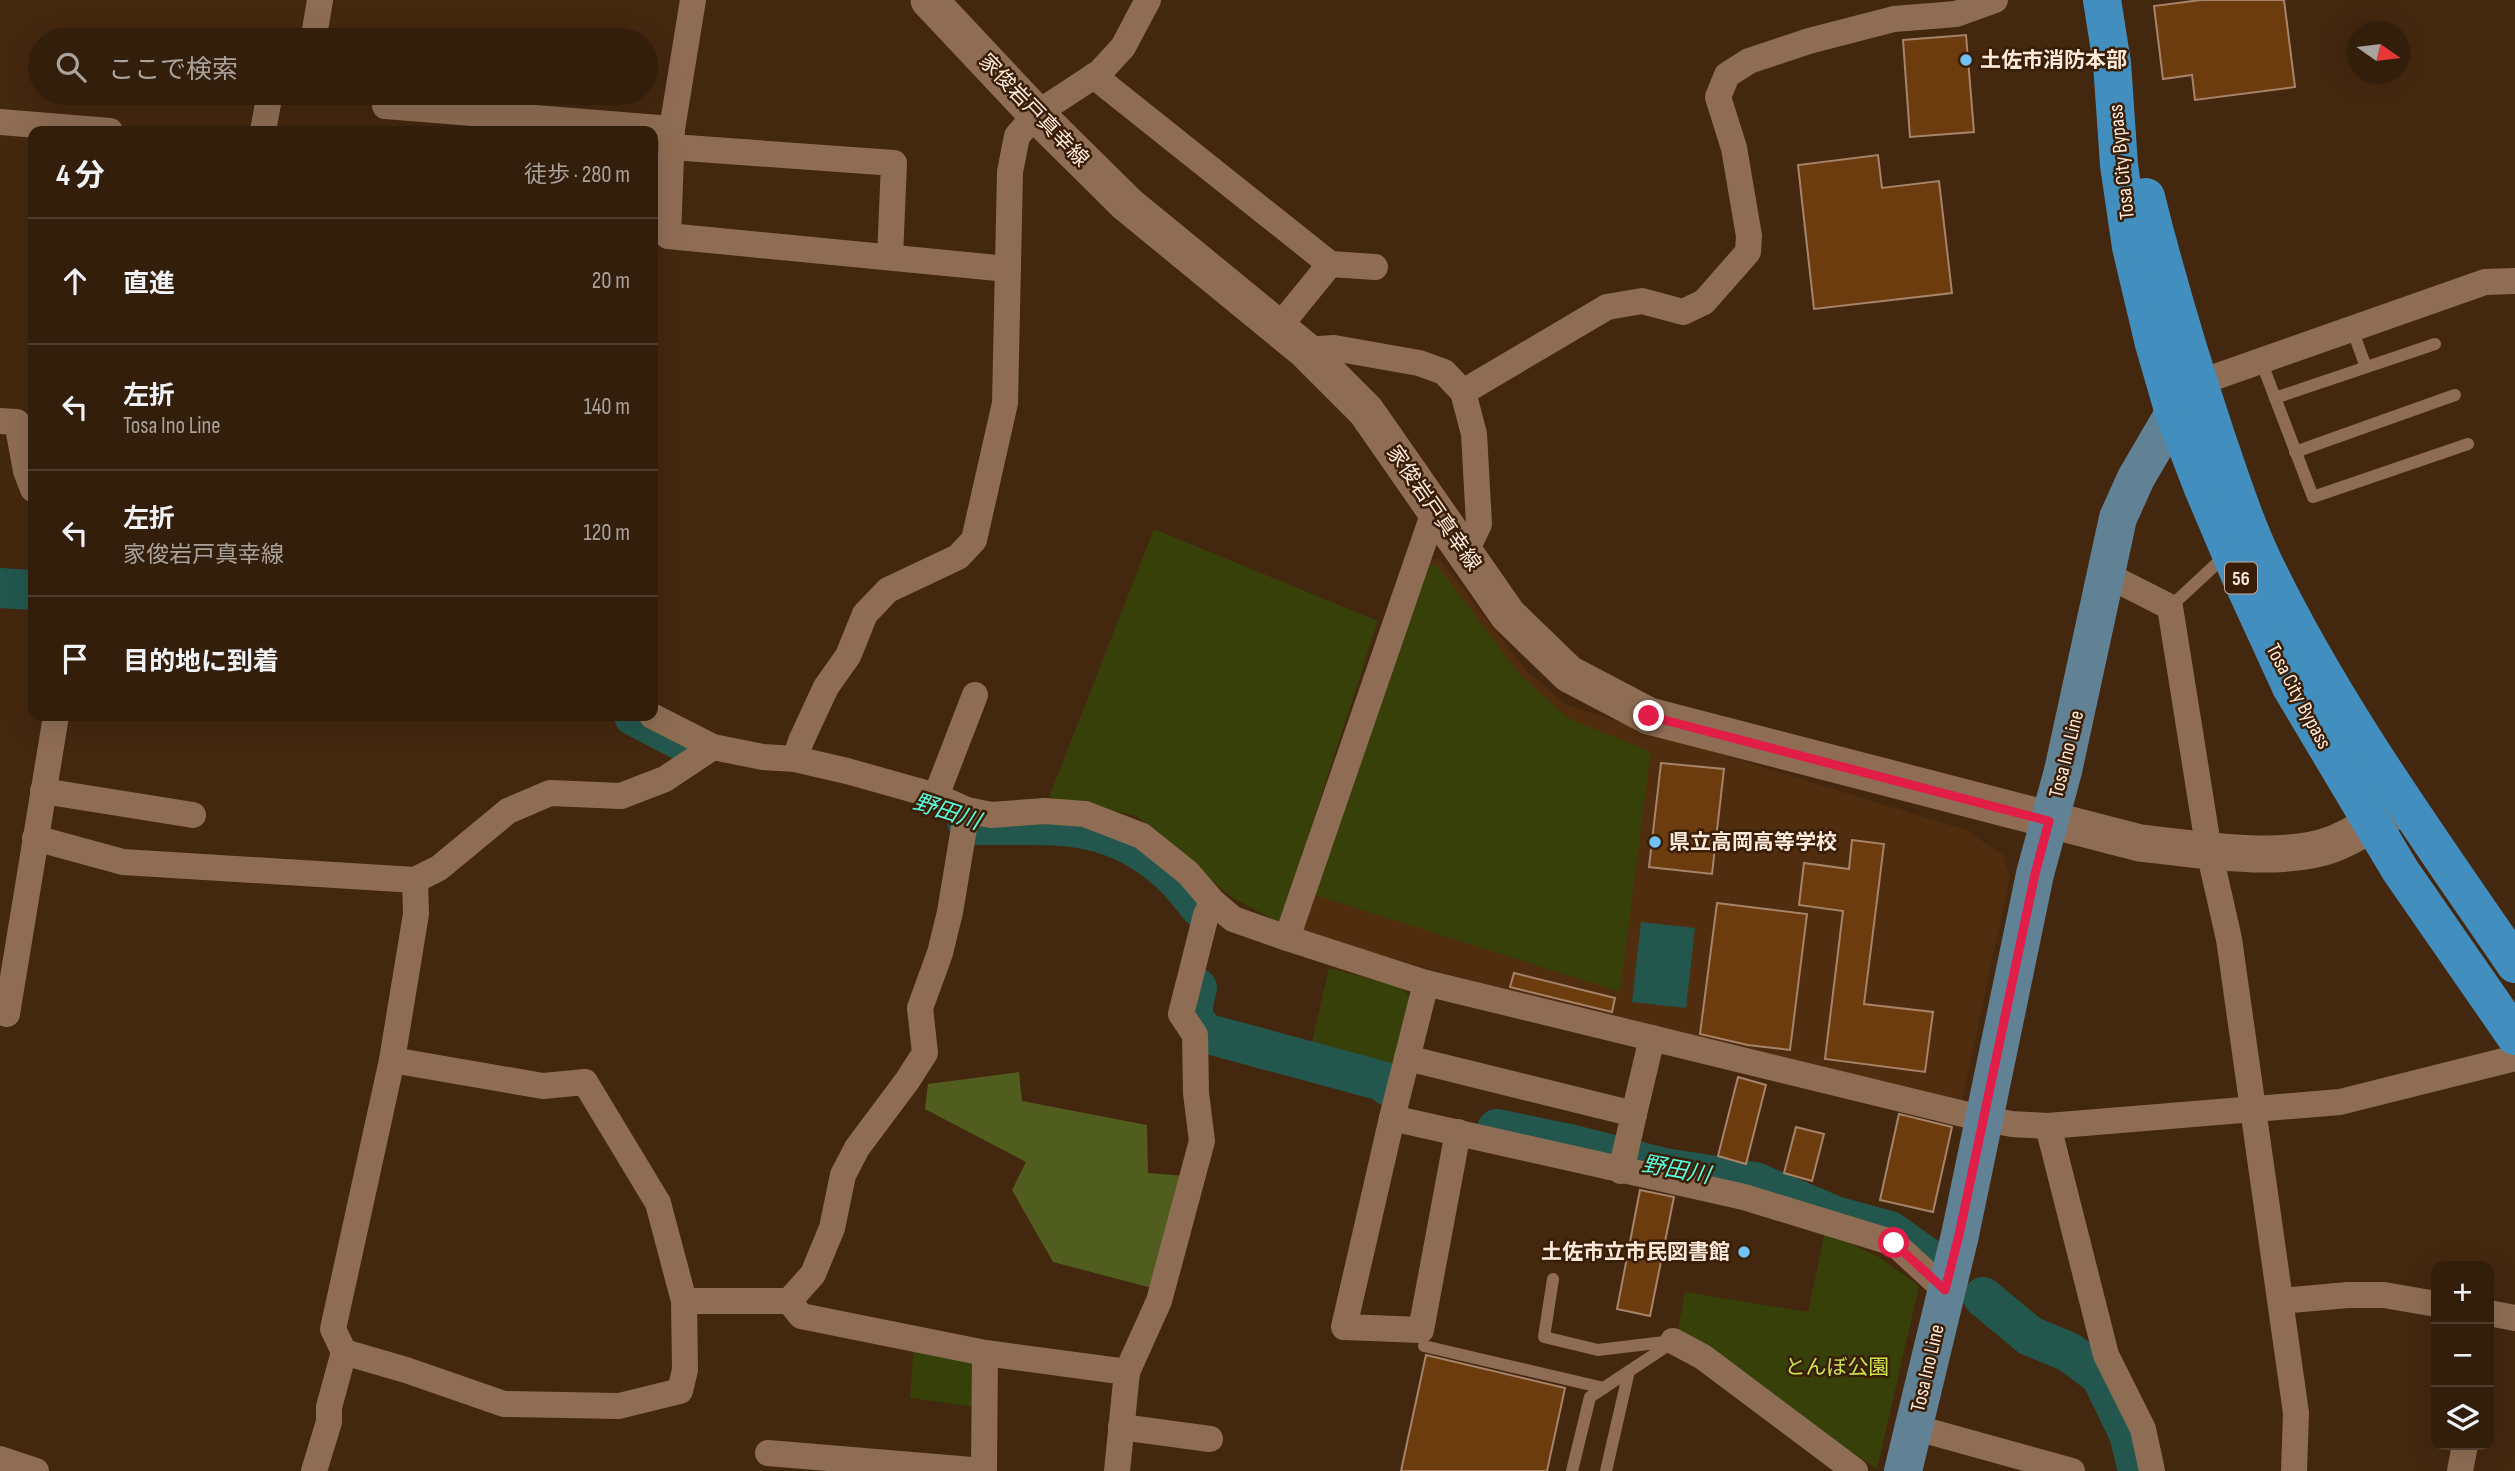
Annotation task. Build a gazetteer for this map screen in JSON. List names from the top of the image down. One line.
{"streets":{"highway":["Tosa City Bypass","56"],"main road":["家俊岩戸真幸線","Tosa Ino Line"]},"crossings":[["家俊岩戸真幸線","Tosa City Bypass"],["家俊岩戸真幸線","Tosa Ino Line"],["Tosa City Bypass","56"],["Tosa City Bypass","Tosa Ino Line"]],"water":["野田川"],"parks":["とんぼ公園"],"places":["土佐市消防本部","県立高岡高等学校","土佐市立市民図書館"],"north":"right","page":{"search":"ここで検索","heading":["4 分","徒歩 · 280 m"],"list":[["直進","20 m"],["左折","Tosa Ino Line","140 m"],["左折","家俊岩戸真幸線","120 m"],"目的地に到着"],"map_buttons":["+","−"]}}
